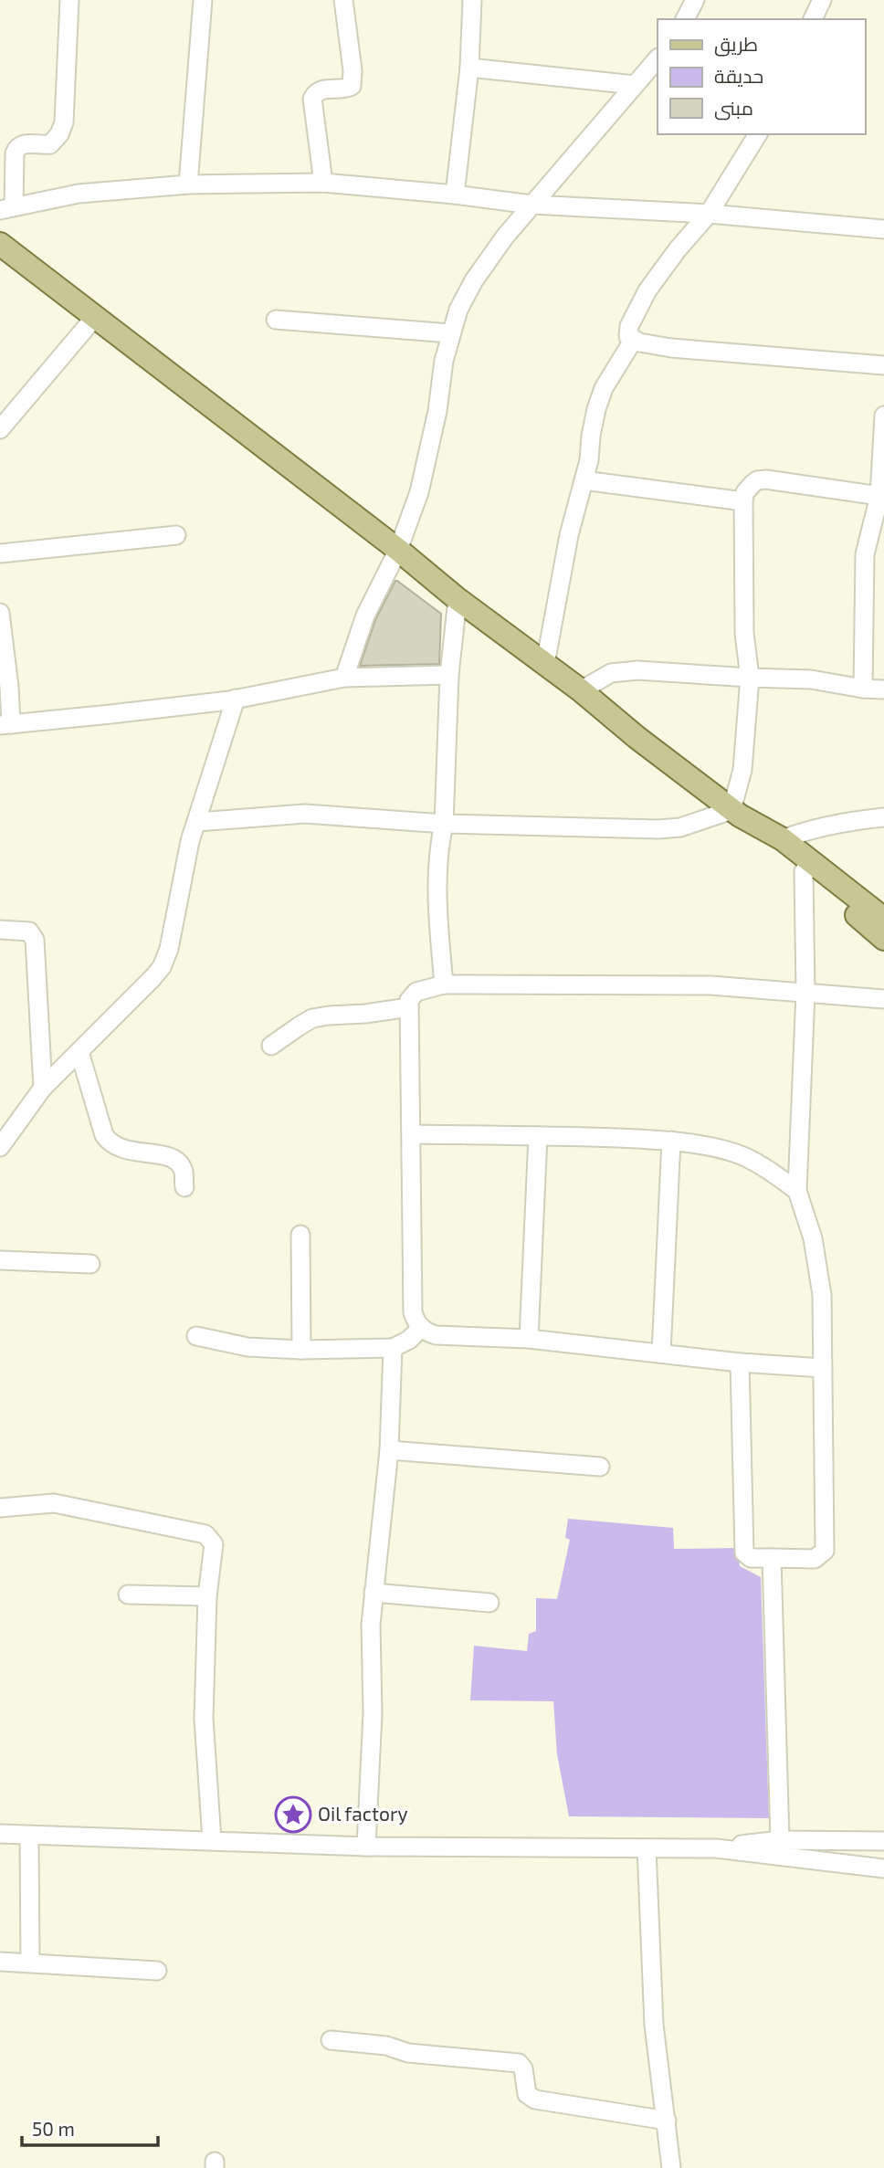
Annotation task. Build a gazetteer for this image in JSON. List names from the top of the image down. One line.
{"places":{"place":["Oil factory"]},"legend":["طريق","حديقة","مبنى"],"scale_bar":"50 m"}
